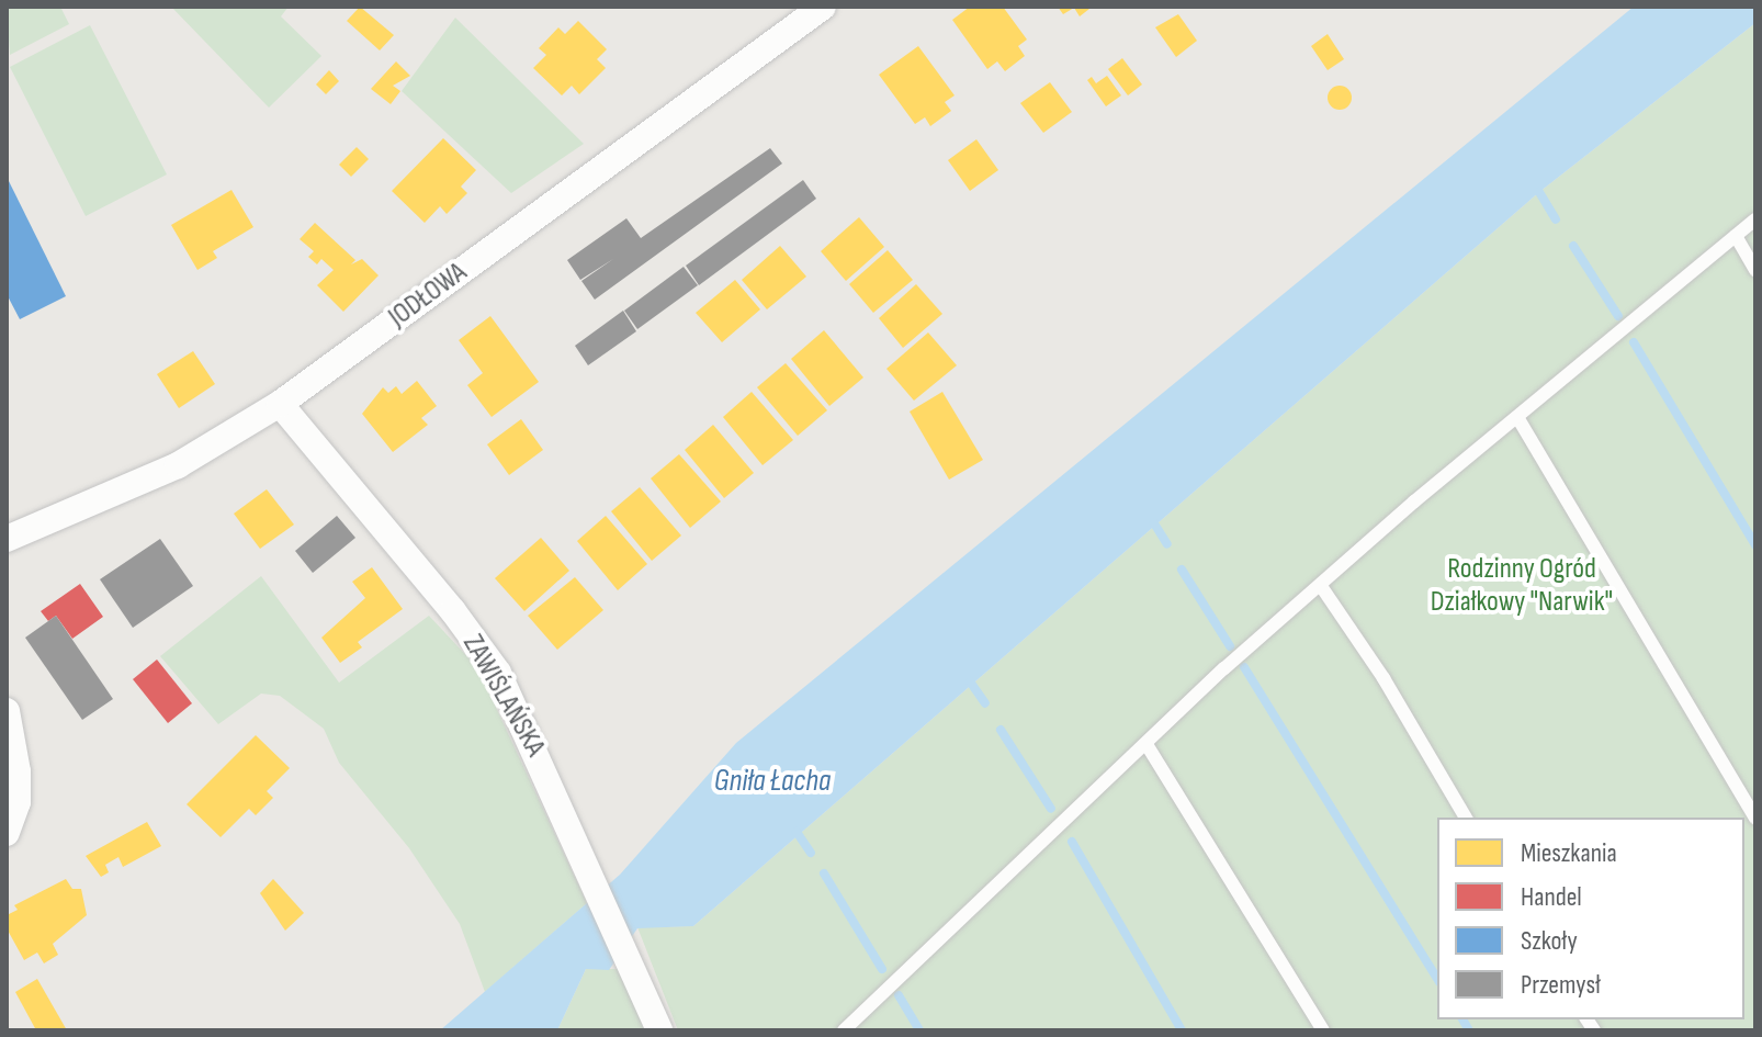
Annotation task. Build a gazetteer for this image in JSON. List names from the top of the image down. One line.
{"streets":{"street":["JODŁOWA","ZAWIŚLAŃSKA"]},"crossings":[["JODŁOWA","ZAWIŚLAŃSKA"]],"water":["Gniła Łacha"],"parks":["Rodzinny Ogród Działkowy \"Narwik\""],"legend":["Mieszkania","Handel","Szkoły","Przemysł"]}
